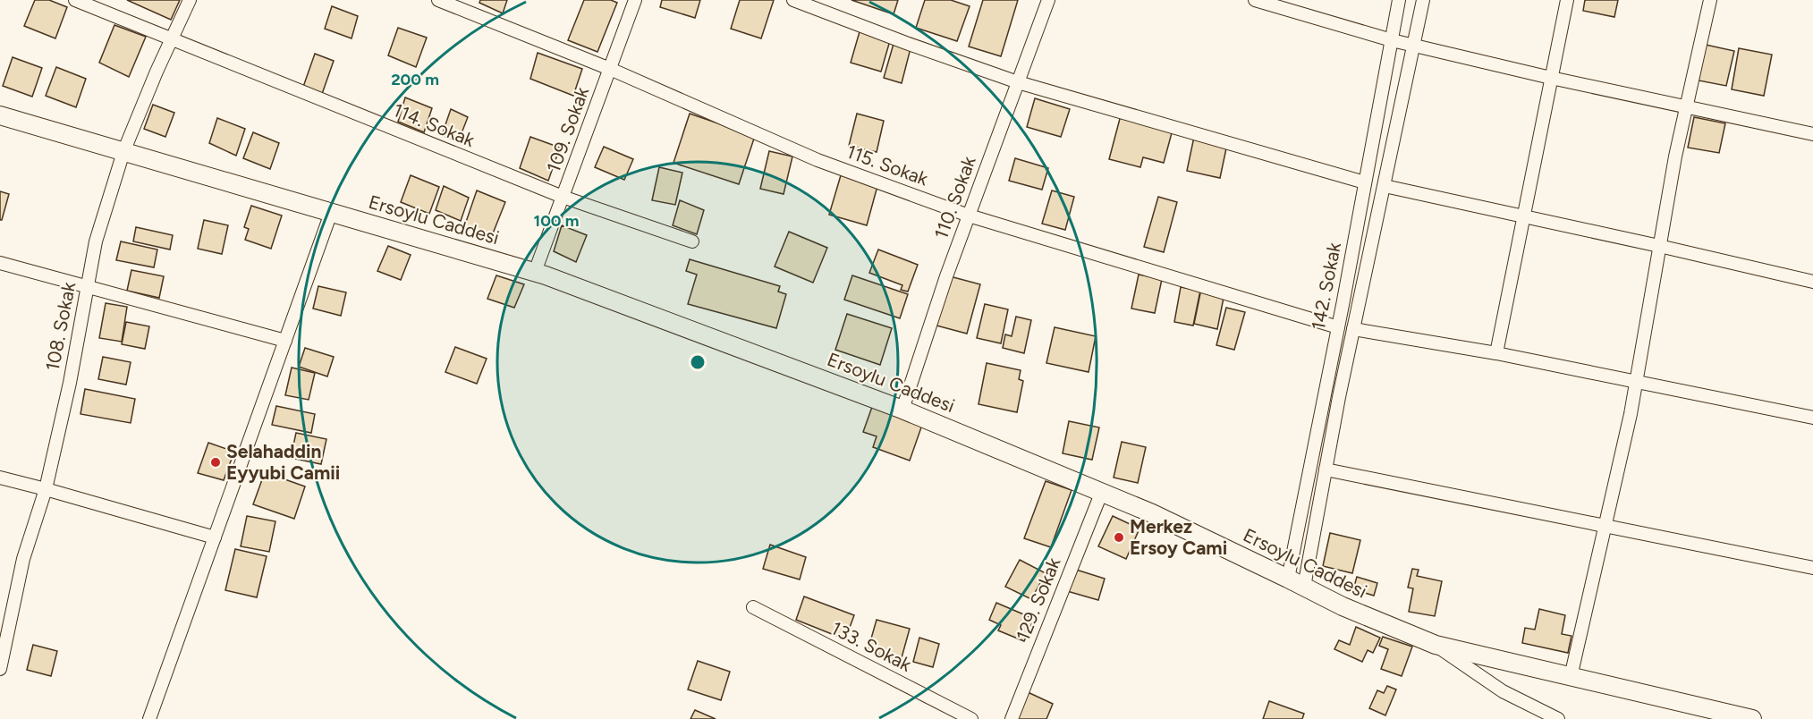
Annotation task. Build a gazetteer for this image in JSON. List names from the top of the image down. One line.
{"streets":{"street":["114. Sokak","109. Sokak","115. Sokak","110. Sokak","Ersoylu Caddesi","142. Sokak","108. Sokak","129. Sokak","133. Sokak"]},"crossings":[["114. Sokak","109. Sokak"],["114. Sokak","108. Sokak"],["109. Sokak","115. Sokak"],["109. Sokak","Ersoylu Caddesi"],["115. Sokak","110. Sokak"],["115. Sokak","142. Sokak"],["110. Sokak","Ersoylu Caddesi"],["Ersoylu Caddesi","142. Sokak"],["Ersoylu Caddesi","108. Sokak"],["Ersoylu Caddesi","129. Sokak"]],"places":["Selahaddin Eyyubi Camii","Merkez Ersoy Cami"],"rings":["200 m","100 m"]}
